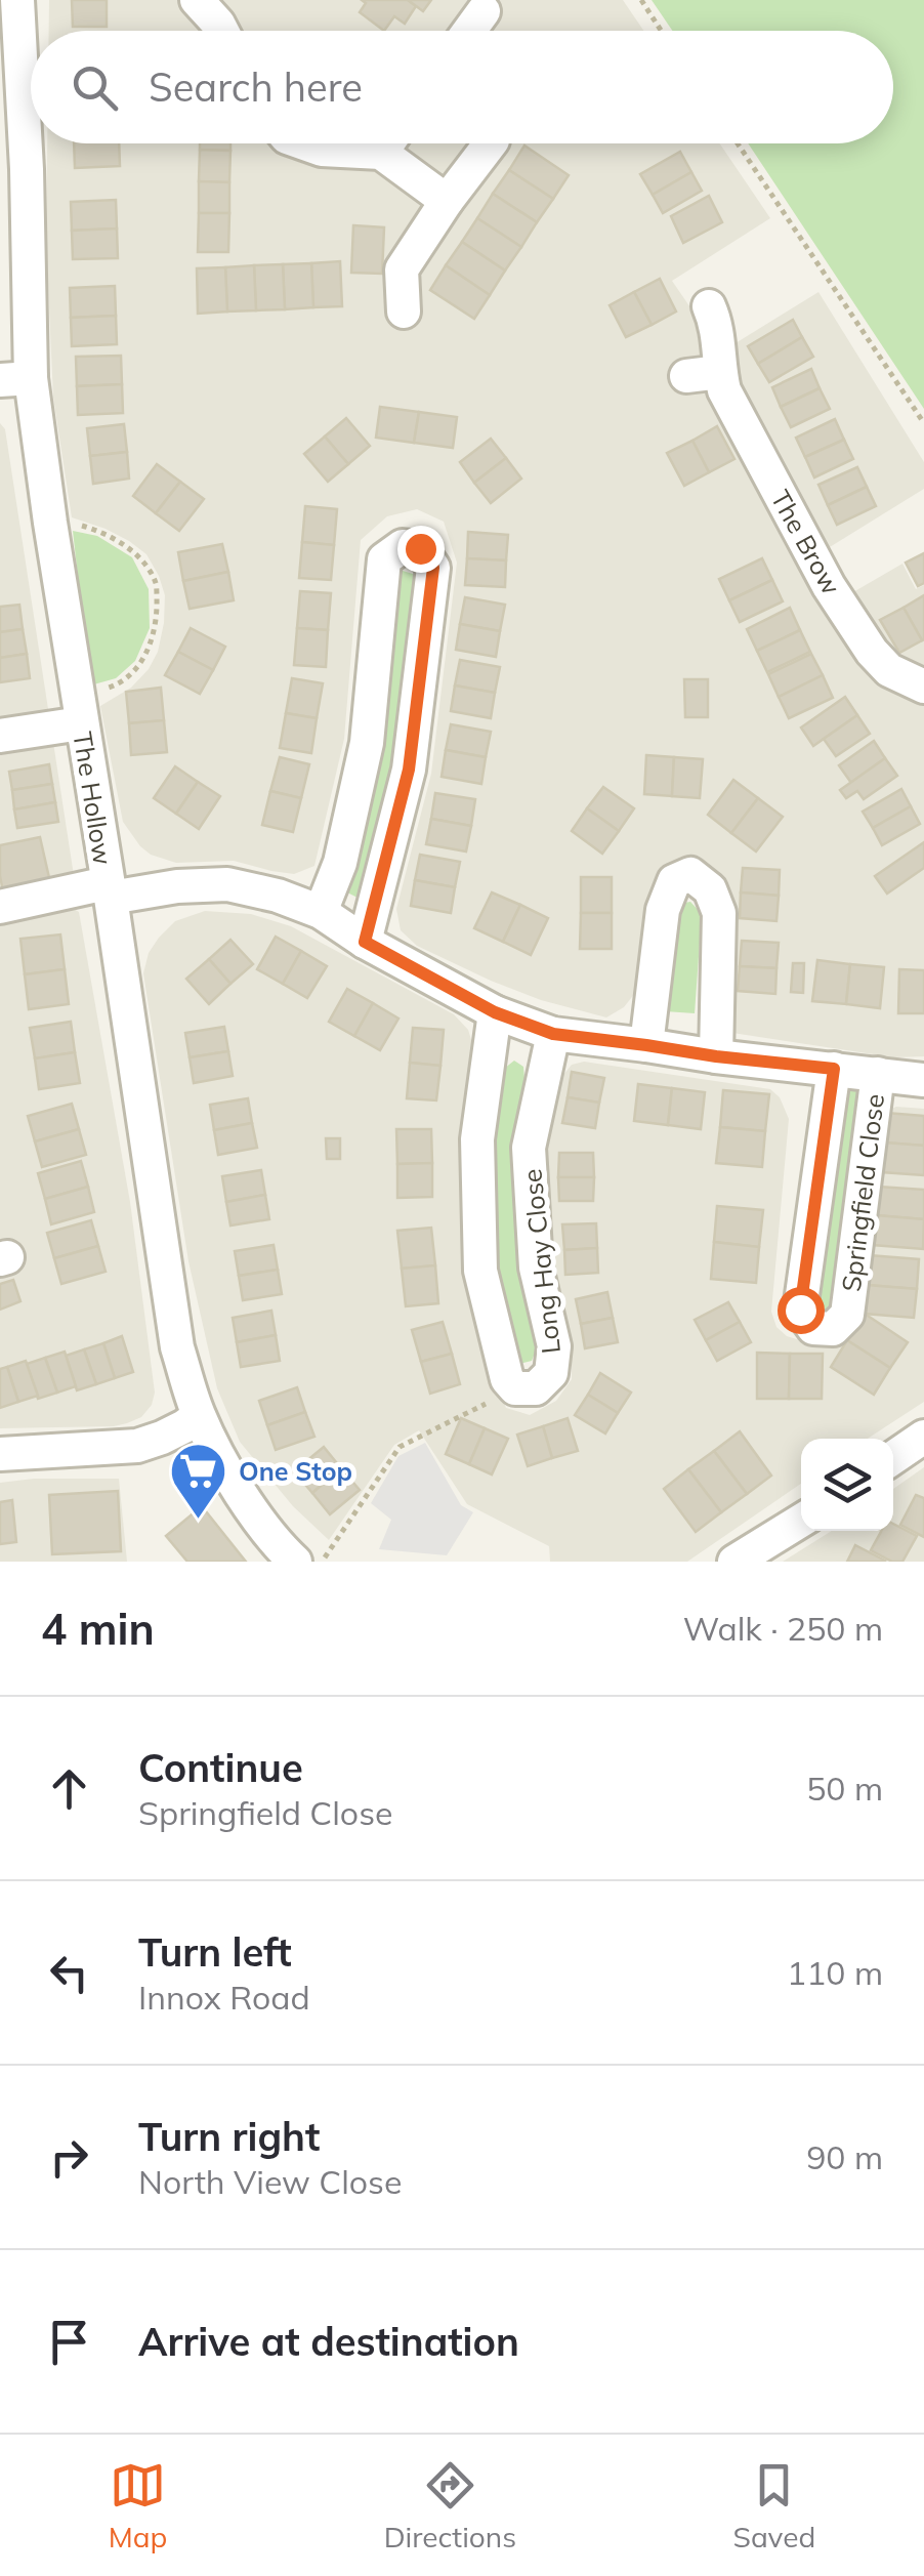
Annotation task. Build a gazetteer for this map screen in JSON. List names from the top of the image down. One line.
{"streets":{"street":["The Brow","The Hollow","Springfield Close","Long Hay Close"]},"places":{"supermarket":["One Stop"]},"page":{"search":"Search here","heading":["4 min","Walk · 250 m"],"list":[["Continue","Springfield Close","50 m"],["Turn left","Innox Road","110 m"],["Turn right","North View Close","90 m"],"Arrive at destination"],"nav":["Map","Directions","Saved"]}}
